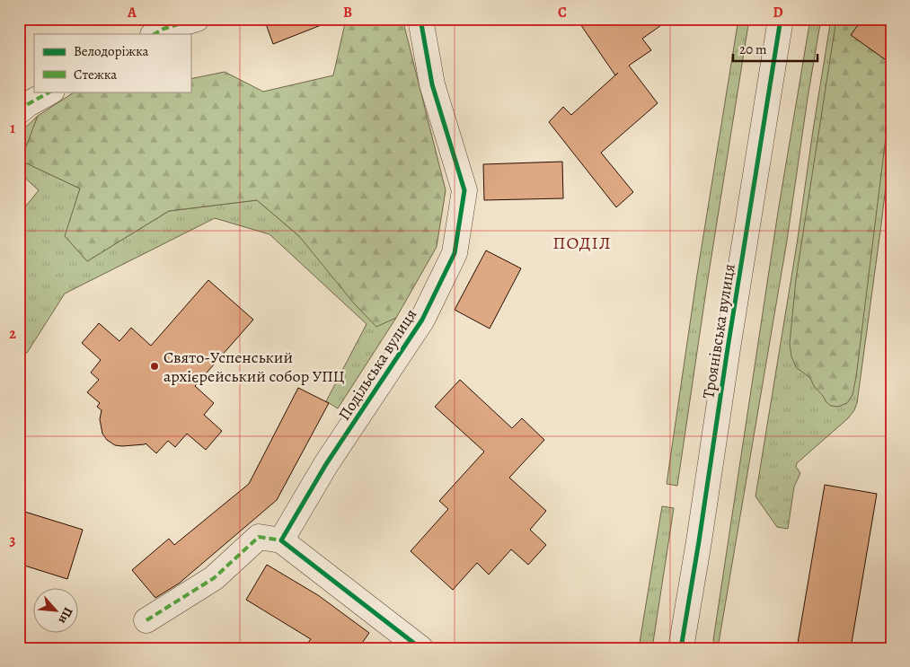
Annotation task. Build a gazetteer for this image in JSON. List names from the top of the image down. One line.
{"streets":{"street":["Троянівська вулиця","Подільська вулиця"]},"districts":["ПОДІЛ"],"places":["Свято-Успенський архієрейський собор УПЦ"],"legend":["Велодоріжка","Стежка"],"scale_bar":"20 m","north":"bottom right","grid":{"columns":["A","B","C","D"],"rows":["1","2","3"]}}
